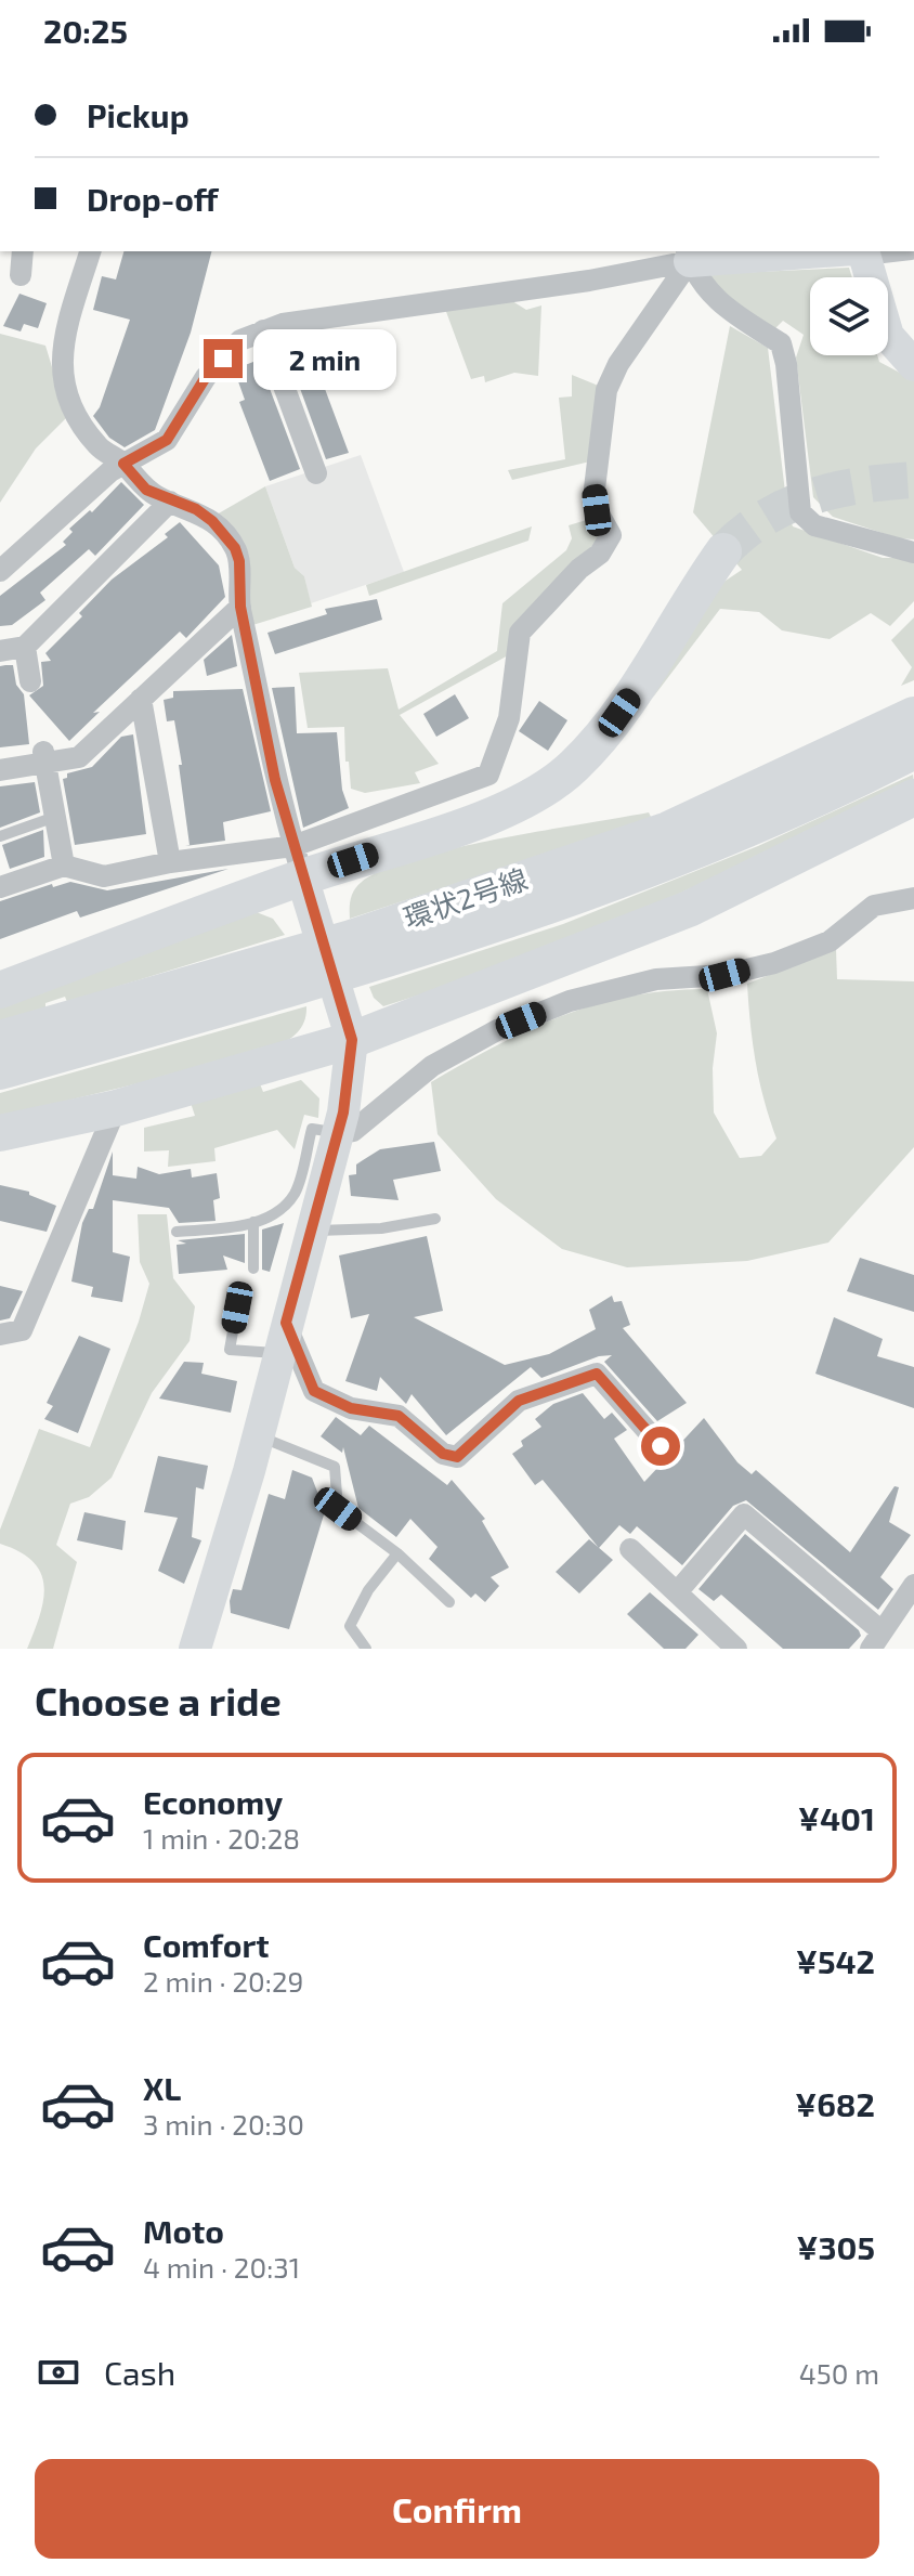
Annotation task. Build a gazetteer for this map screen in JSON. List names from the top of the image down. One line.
{"streets":{"main road":["環状2号線"]},"page":{"status":"20:25","banner":["Pickup","Drop-off"],"bubble":"2 min","heading":"Choose a ride","list":[{"name":"Economy","note":"1 min · 20:28","value":"¥401"},{"name":"Comfort","note":"2 min · 20:29","value":"¥542"},{"name":"XL","note":"3 min · 20:30","value":"¥682"},{"name":"Moto","note":"4 min · 20:31","value":"¥305"}],"pay":["Cash","450 m"],"buttons":"Confirm"}}
